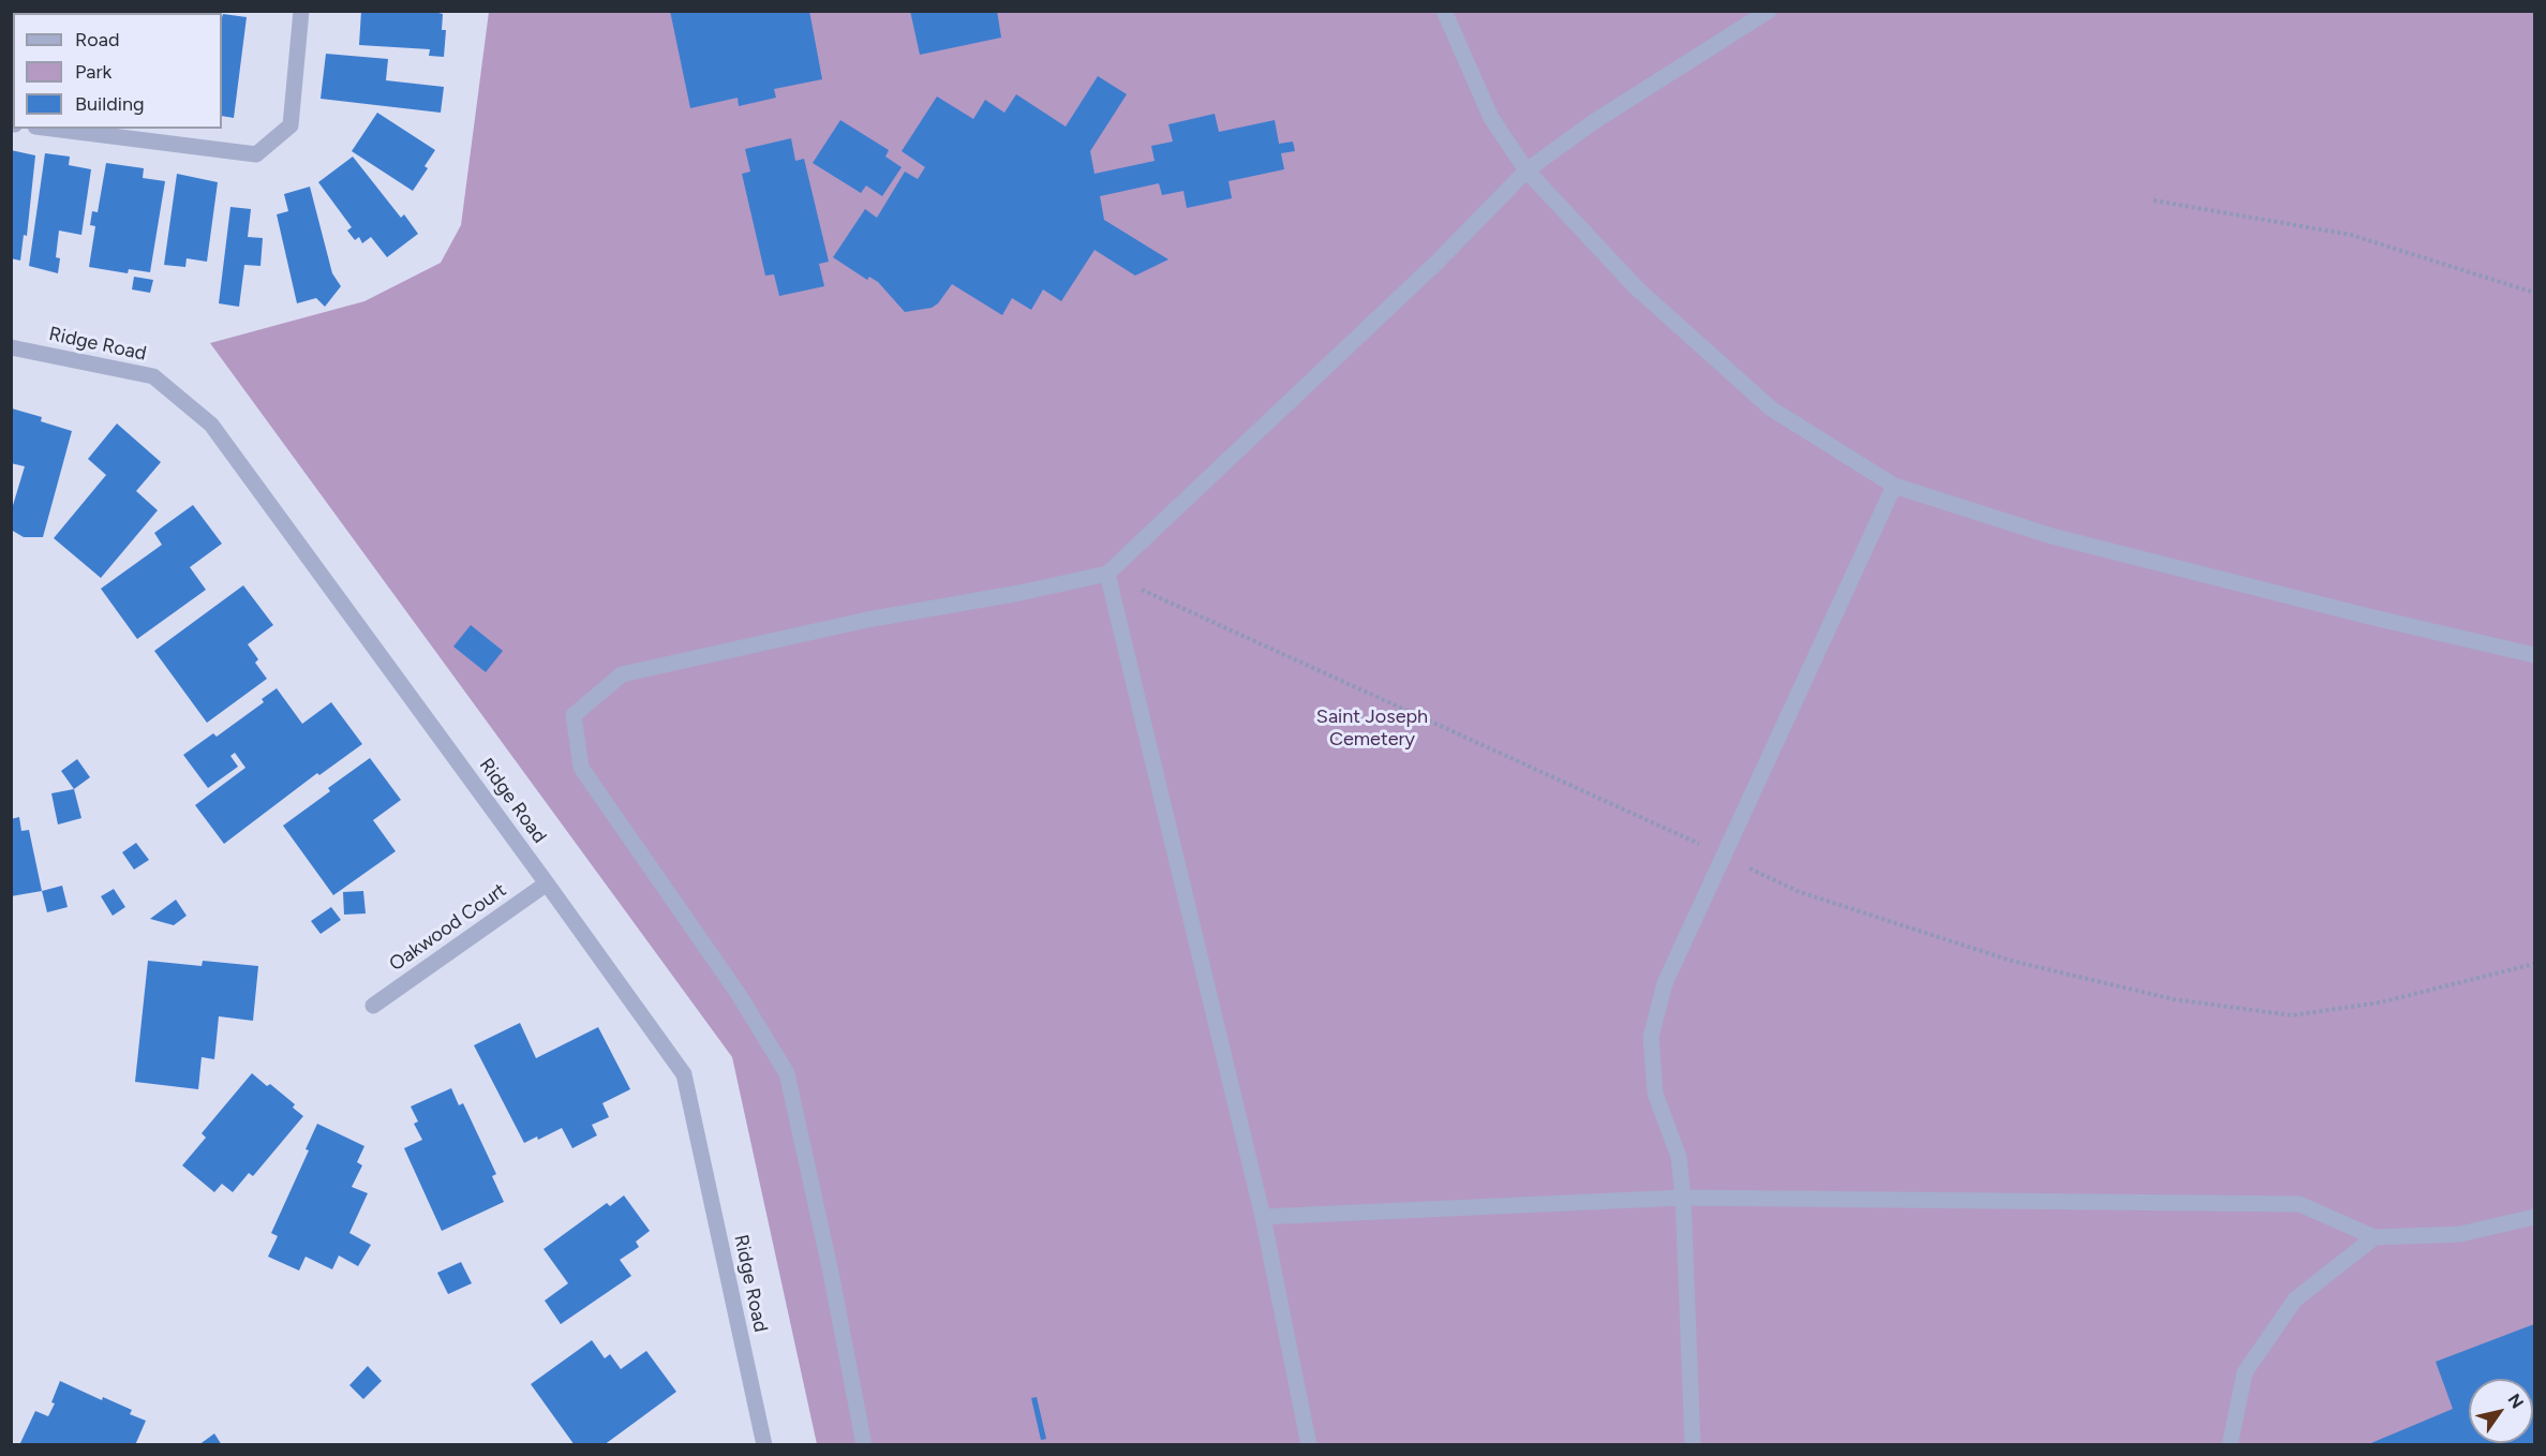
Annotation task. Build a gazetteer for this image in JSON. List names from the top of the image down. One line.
{"streets":{"street":["Ridge Road","Oakwood Court"]},"crossings":[["Ridge Road","Oakwood Court"]],"parks":["Saint Joseph Cemetery"],"legend":["Road","Park","Building"],"north":"top right"}
